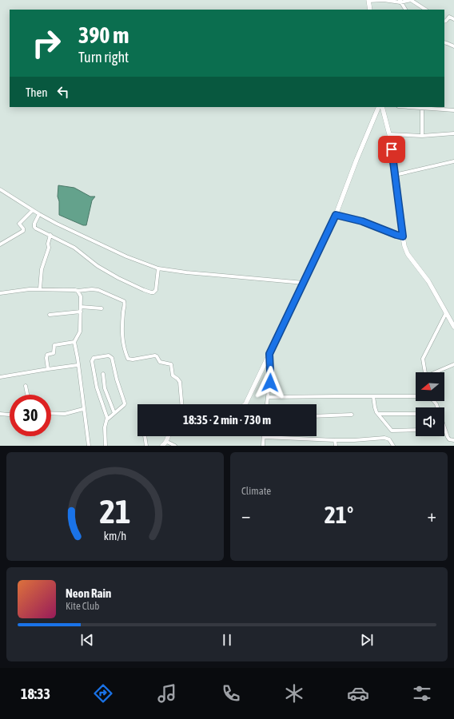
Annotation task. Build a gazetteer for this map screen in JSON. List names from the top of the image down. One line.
{"north":"left","page":{"turn":["390 m","Turn right"],"then":"Then","limit":"30","trip":"18:35 · 2 min · 730 m","tile":"Climate","heat":["−","21°","+"],"song":["Neon Rain","Kite Club"],"tabs":"18:33","gauge":["21","km/h"]}}
